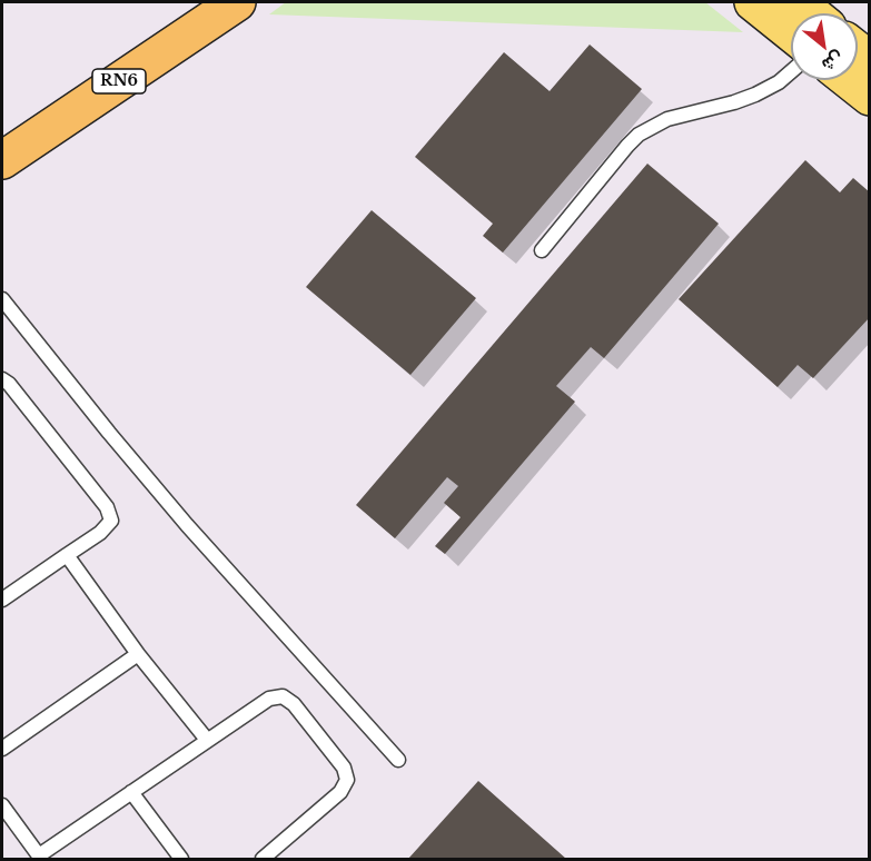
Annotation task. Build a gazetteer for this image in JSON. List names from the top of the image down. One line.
{"streets":{"highway":["RN6"]},"north":"bottom right"}
